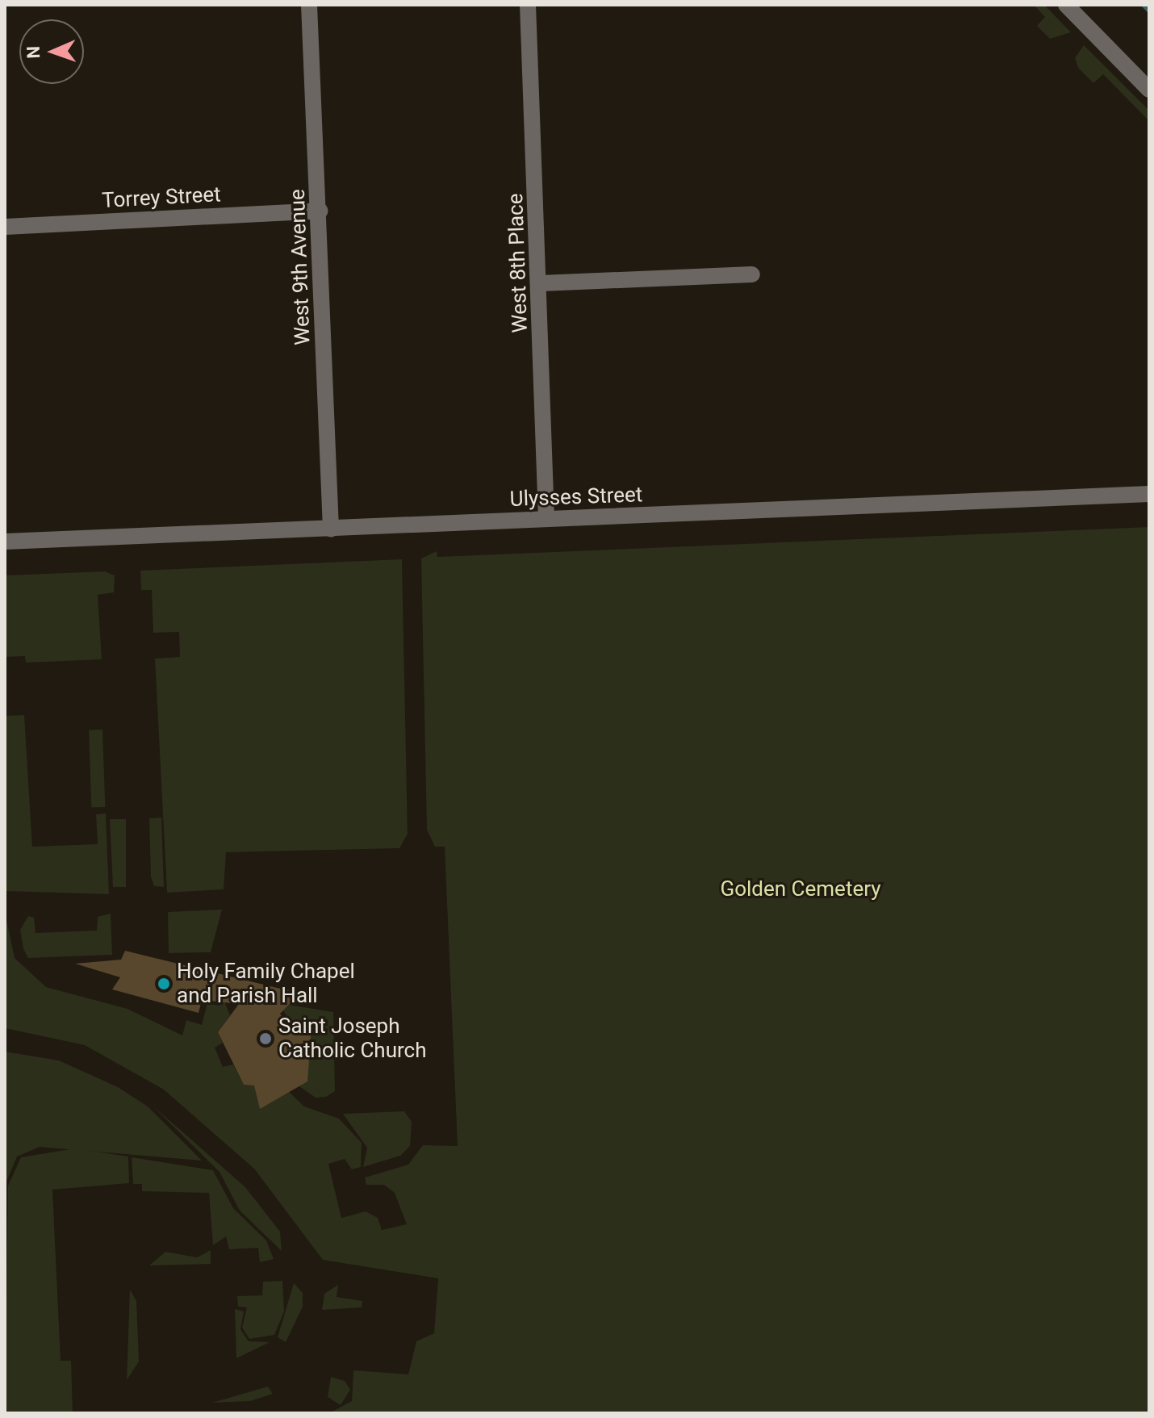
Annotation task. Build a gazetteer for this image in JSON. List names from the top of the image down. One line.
{"streets":{"street":["Torrey Street","West 8th Place","West 9th Avenue","Ulysses Street"]},"crossings":[["Torrey Street","West 9th Avenue"],["West 8th Place","Ulysses Street"],["West 9th Avenue","Ulysses Street"]],"parks":["Golden Cemetery"],"places":["Holy Family Chapel and Parish Hall","Saint Joseph Catholic Church"],"north":"left"}
